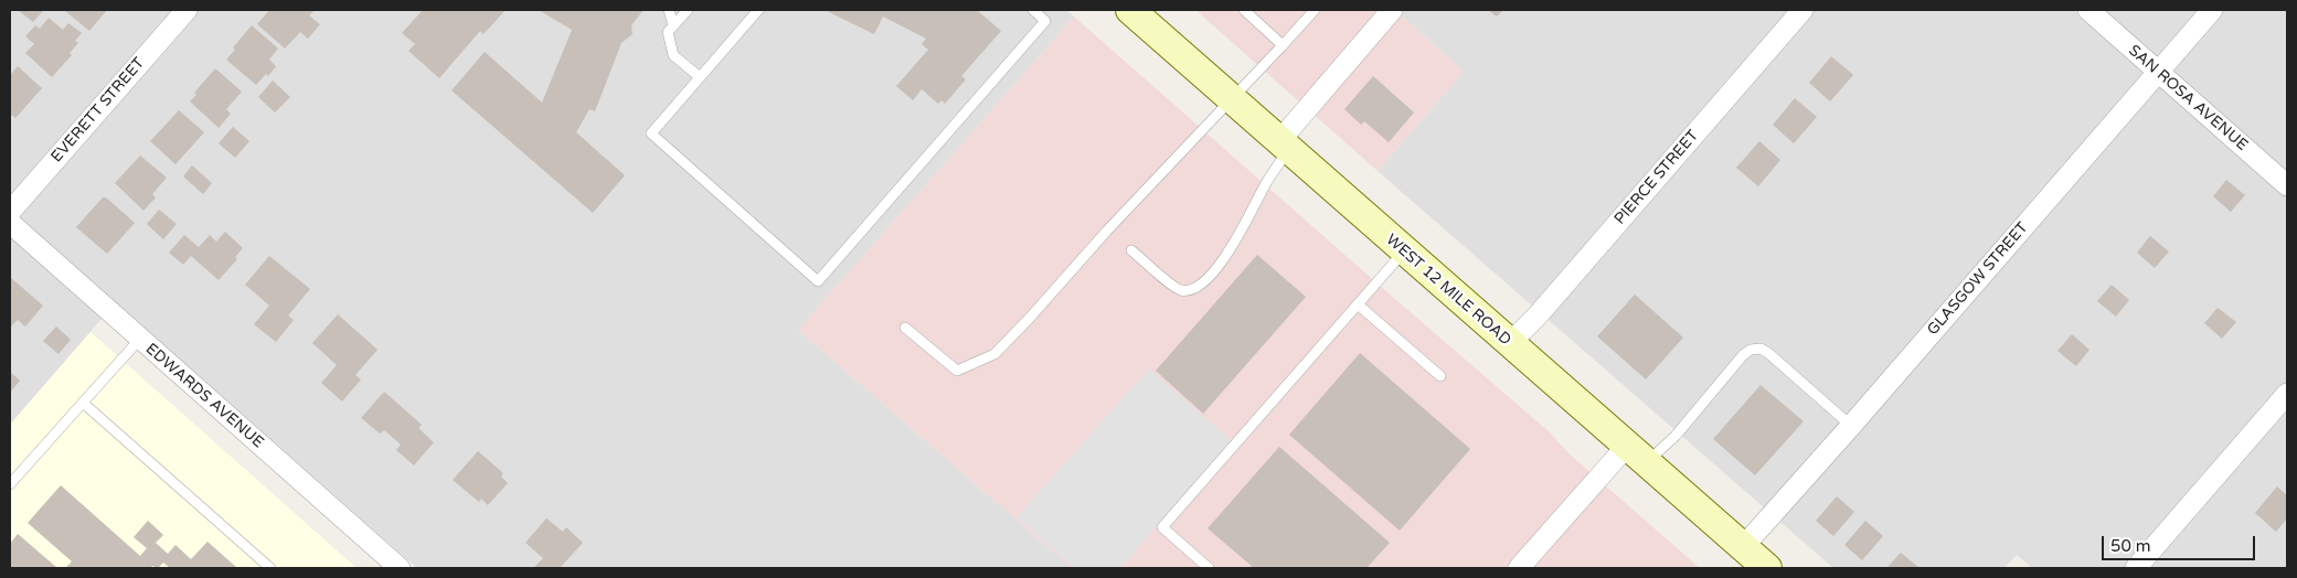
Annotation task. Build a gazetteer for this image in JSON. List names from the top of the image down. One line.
{"streets":{"main road":["WEST 12 MILE ROAD"],"street":["SAN ROSA AVENUE","EVERETT STREET","PIERCE STREET","GLASGOW STREET","EDWARDS AVENUE"]},"crossings":[["SAN ROSA AVENUE","GLASGOW STREET"],["PIERCE STREET","WEST 12 MILE ROAD"],["GLASGOW STREET","WEST 12 MILE ROAD"]],"scale_bar":"50 m"}
